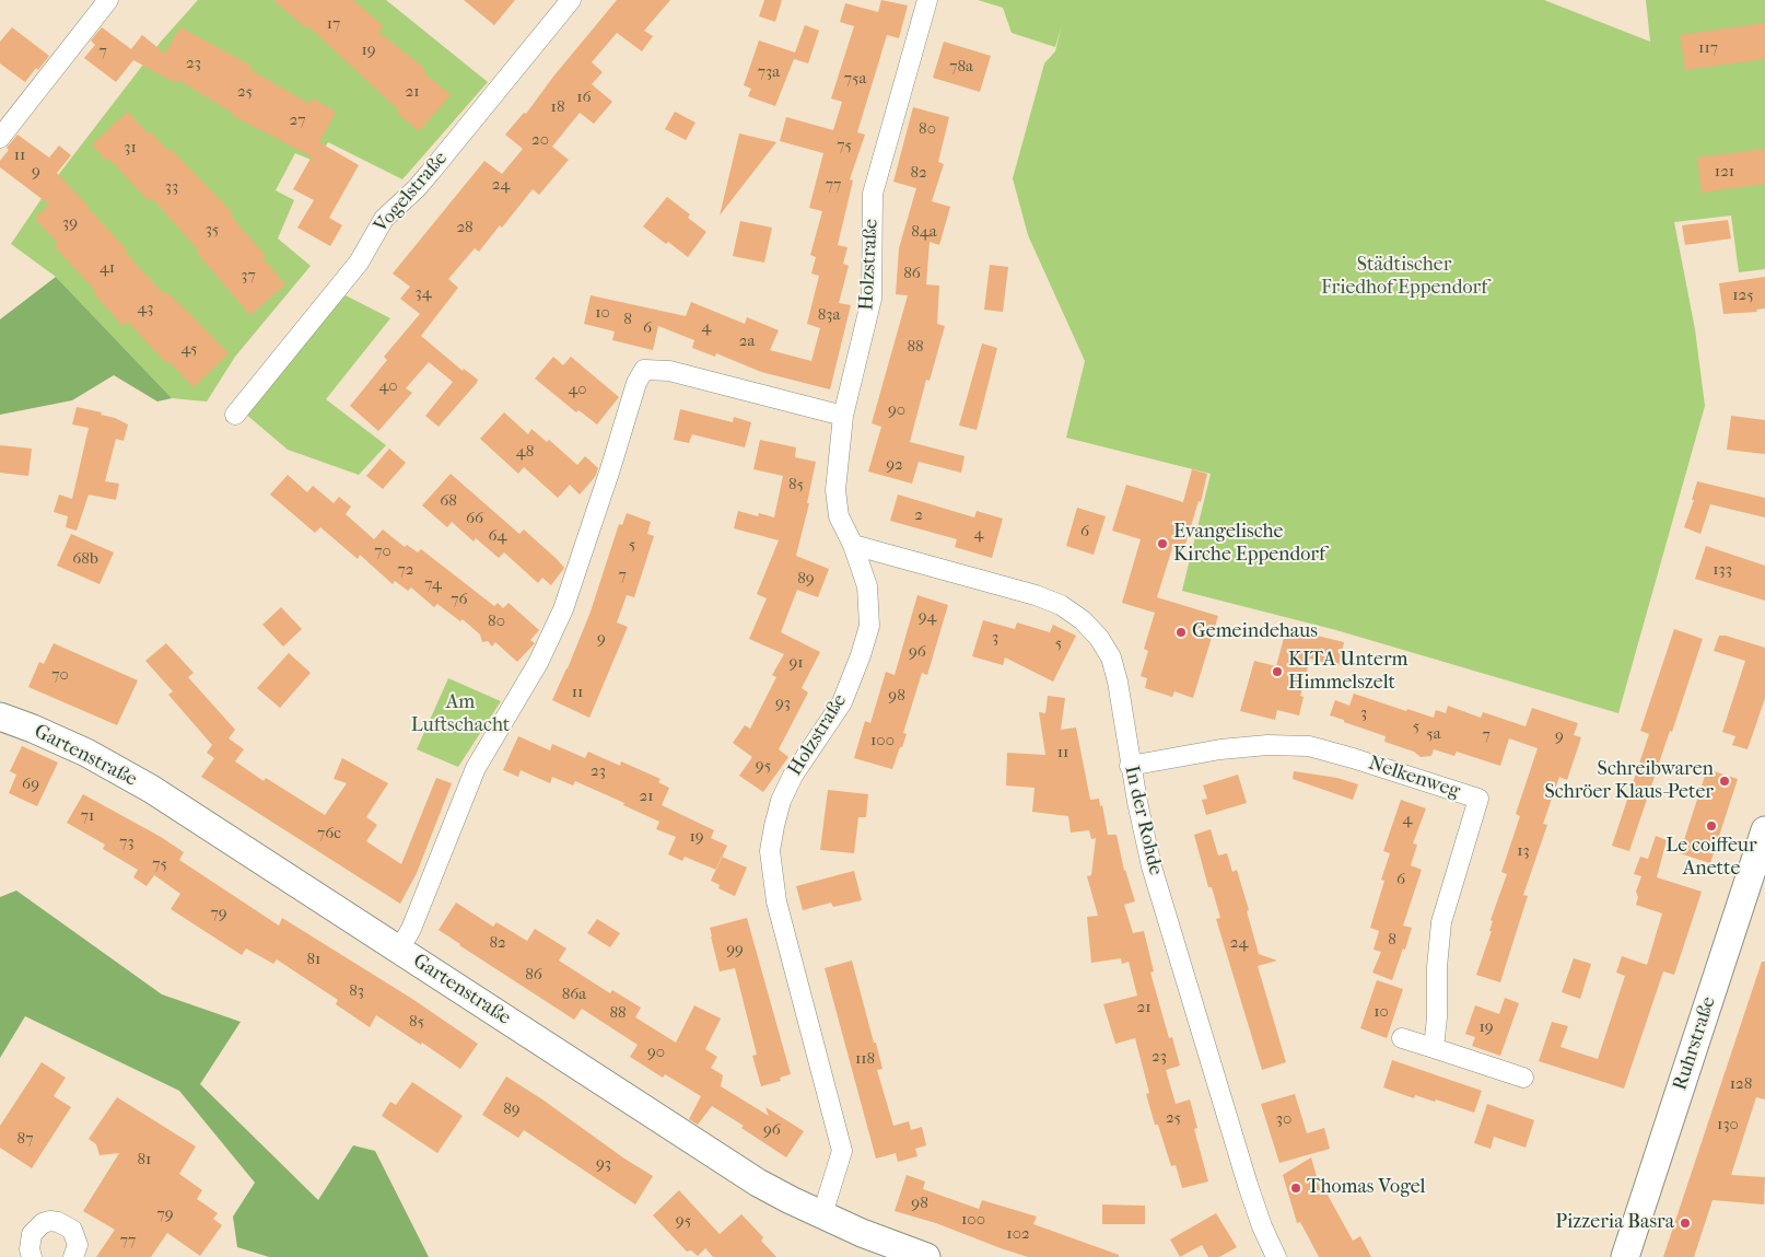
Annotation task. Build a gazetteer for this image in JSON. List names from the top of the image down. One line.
{"streets":{"street":["Vogelstraße","Holzstraße","Gartenstraße","Nelkenweg","In der Rohde","Ruhrstraße"]},"crossings":[["Holzstraße","Gartenstraße"],["Holzstraße","In der Rohde"],["Nelkenweg","In der Rohde"]],"parks":["Städtischer Friedhof Eppendorf","Am Luftschacht"],"places":["Evangelische Kirche Eppendorf","Gemeindehaus","KITA Unterm Himmelszelt","Schreibwaren Schröer Klaus-Peter","Le coiffeur Anette","Thomas Vogel","Pizzeria Basra"],"house_numbers":["17","117","19","7","23","78a","73a","75a","25","21","16","18","27","80","20","75","31","11","9","121","82","24","77","33","39","28","35","84a","41","86","37","34","125","43","10","83a","8","4","6","2a","88","45","40","40","90","48","92","85","68","2","66","6","4","64","5","70","68b","72","133","7","89","74","76","94","80","3","9","5","96","91","70","11","98","93","3","5","5a","7","9","100","11","95","23","69","21","71","4","76c","19","73","13","75","6","79","8","82","24","99","81","86","83","86a","21","10","88","85","19","90","23","118","128","89","25","30","130","96","87","81","93","98","79","100","95","102","77"]}
